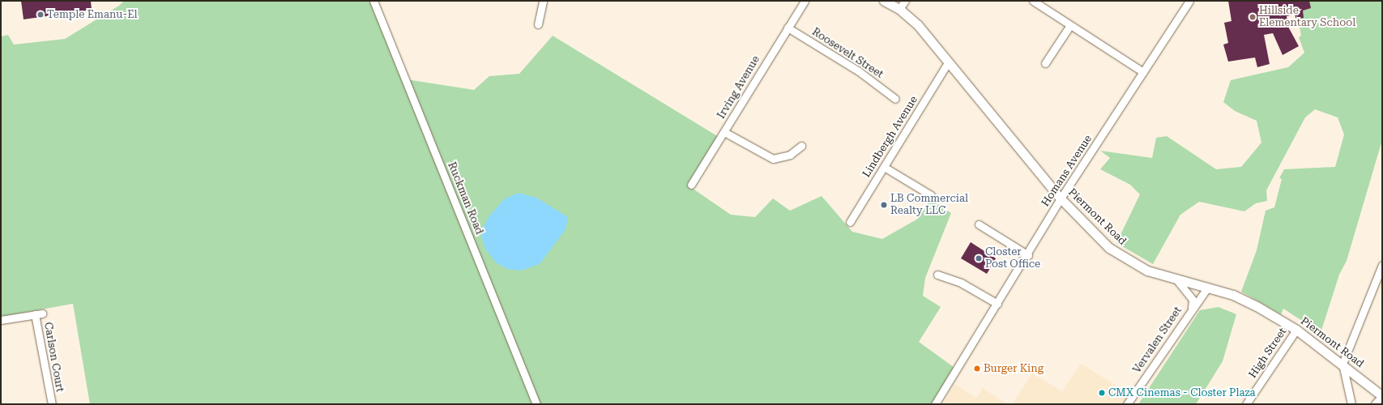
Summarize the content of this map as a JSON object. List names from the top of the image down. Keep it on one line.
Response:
{"streets":{"main road":["Piermont Road"],"street":["Roosevelt Street","Irving Avenue","Lindbergh Avenue","Homans Avenue","Ruckman Road","Vervalen Street","High Street","Carlson Court"]},"crossings":[["Roosevelt Street","Irving Avenue"],["Lindbergh Avenue","Piermont Road"],["Homans Avenue","Piermont Road"],["Piermont Road","Vervalen Street"],["Piermont Road","High Street"]],"places":["Temple Emanu-El","Hillside Elementary School","LB Commercial Realty LLC","Closter Post Office","Burger King","CMX Cinemas - Closter Plaza"]}
